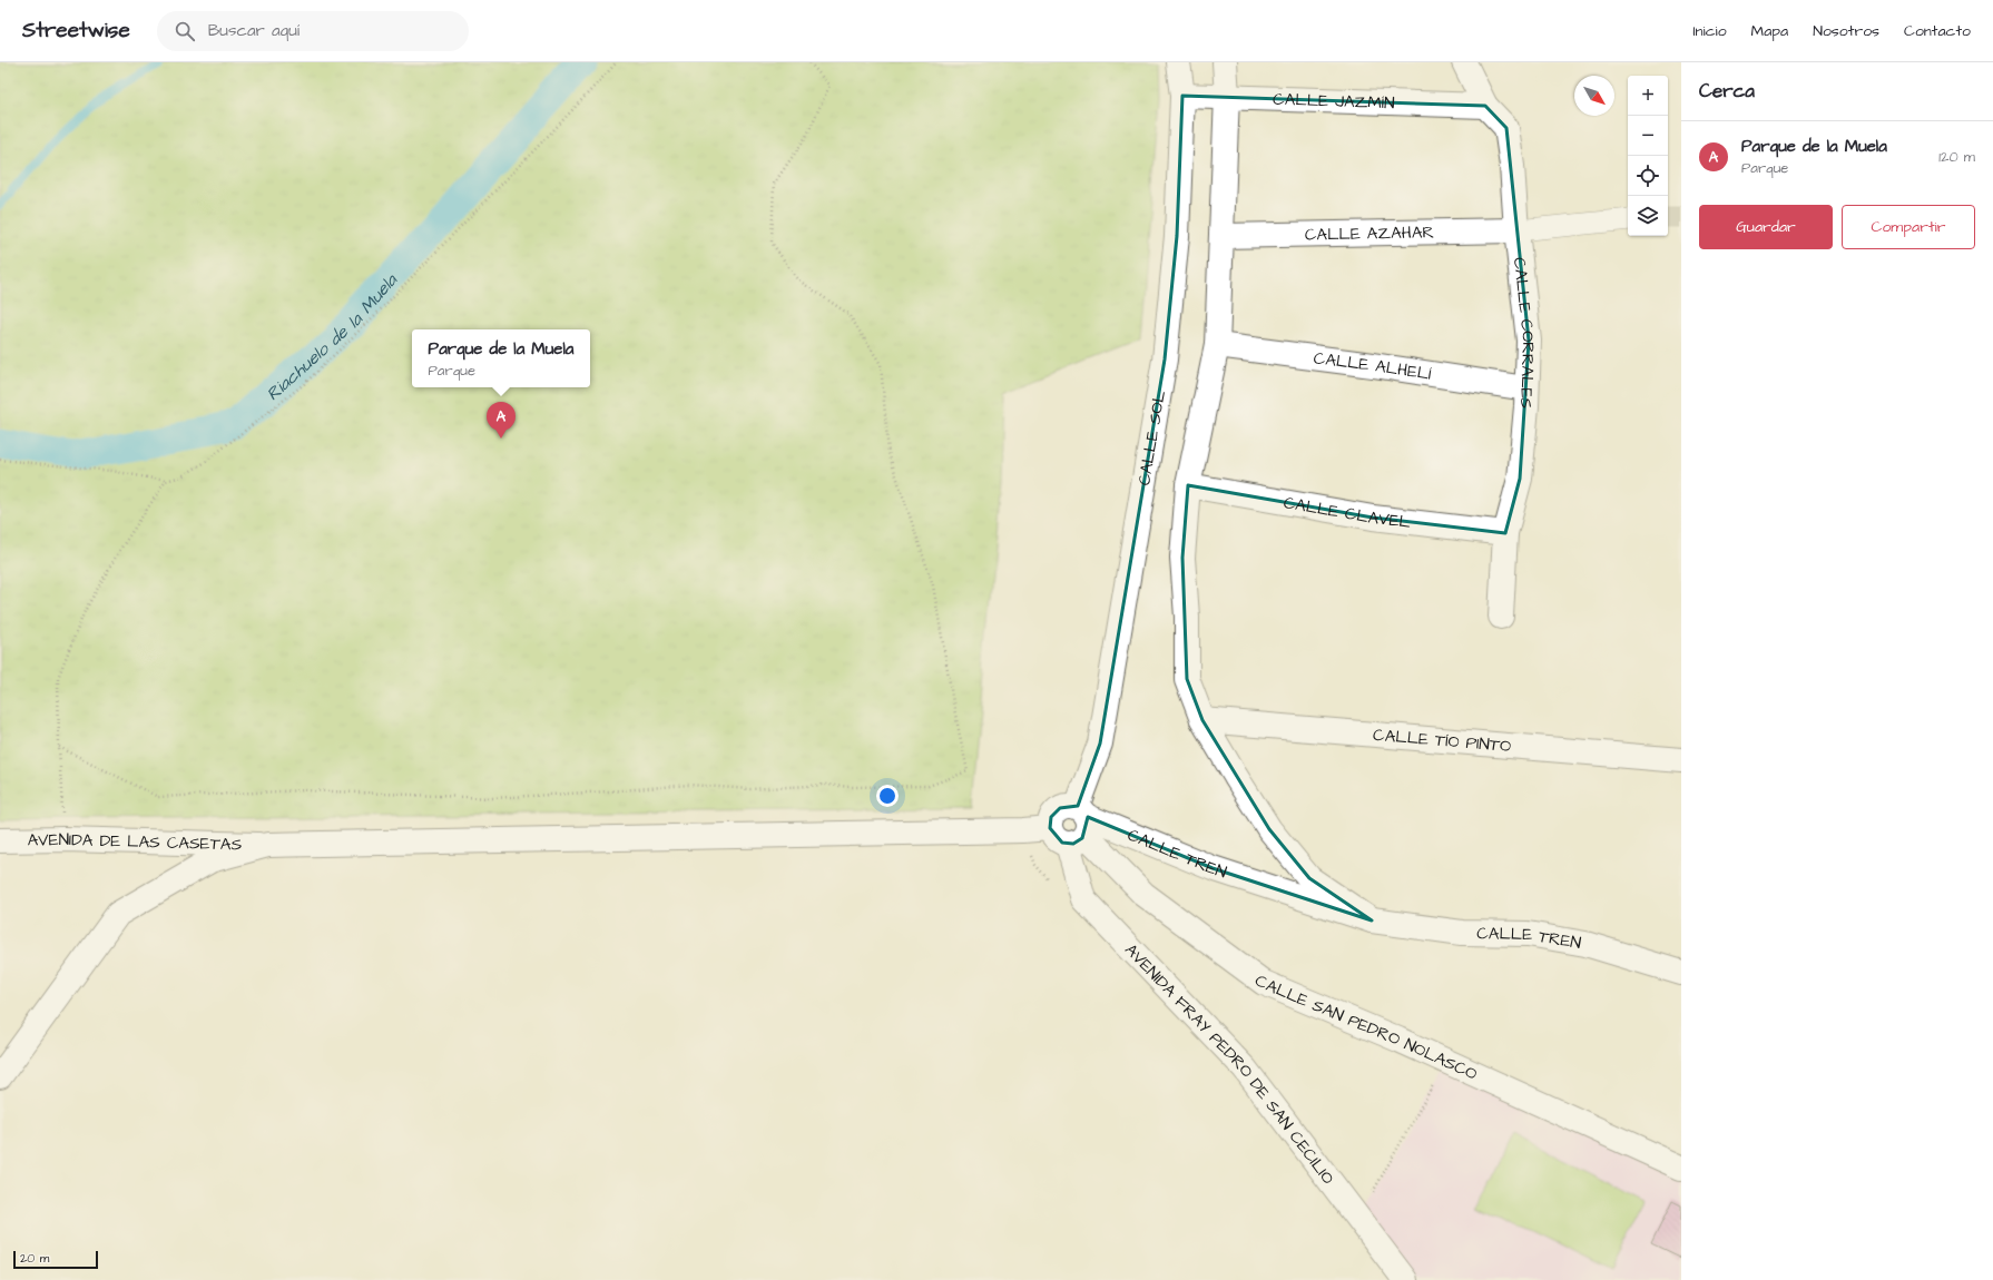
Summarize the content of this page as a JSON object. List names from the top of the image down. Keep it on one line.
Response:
{"streets":{"street":["CALLE JAZMÍN","CALLE AZAHAR","CALLE CORRALES","CALLE ALHELÍ","CALLE SOL","CALLE CLAVEL","CALLE TÍO PINTO","AVENIDA DE LAS CASETAS","CALLE TREN","CALLE SAN PEDRO NOLASCO","AVENIDA FRAY PEDRO DE SAN CECILIO"]},"crossings":[["CALLE JAZMÍN","CALLE CORRALES"],["CALLE JAZMÍN","CALLE SOL"],["CALLE AZAHAR","CALLE CORRALES"],["CALLE CORRALES","CALLE ALHELÍ"],["CALLE CORRALES","CALLE CLAVEL"],["CALLE SOL","CALLE TREN"],["CALLE SOL","CALLE SAN PEDRO NOLASCO"],["CALLE SOL","AVENIDA FRAY PEDRO DE SAN CECILIO"],["CALLE TÍO PINTO","CALLE TREN"],["CALLE TREN","CALLE SAN PEDRO NOLASCO"],["CALLE TREN","AVENIDA FRAY PEDRO DE SAN CECILIO"],["CALLE SAN PEDRO NOLASCO","AVENIDA FRAY PEDRO DE SAN CECILIO"]],"water":["Riachuelo de la Muela"],"scale_bar":"20 m","north":"bottom right","page":{"header":"Streetwise","search":"Buscar aquí","nav":["Inicio","Mapa","Nosotros","Contacto"],"heading":"Cerca","map_buttons":["+","−"],"list":[{"mark":"A","name":"Parque de la Muela","note":"Parque","value":"120 m"}],"buttons":["Guardar","Compartir"],"popup":["Parque de la Muela","Parque"],"pins":"A","scale":"20 m"}}
